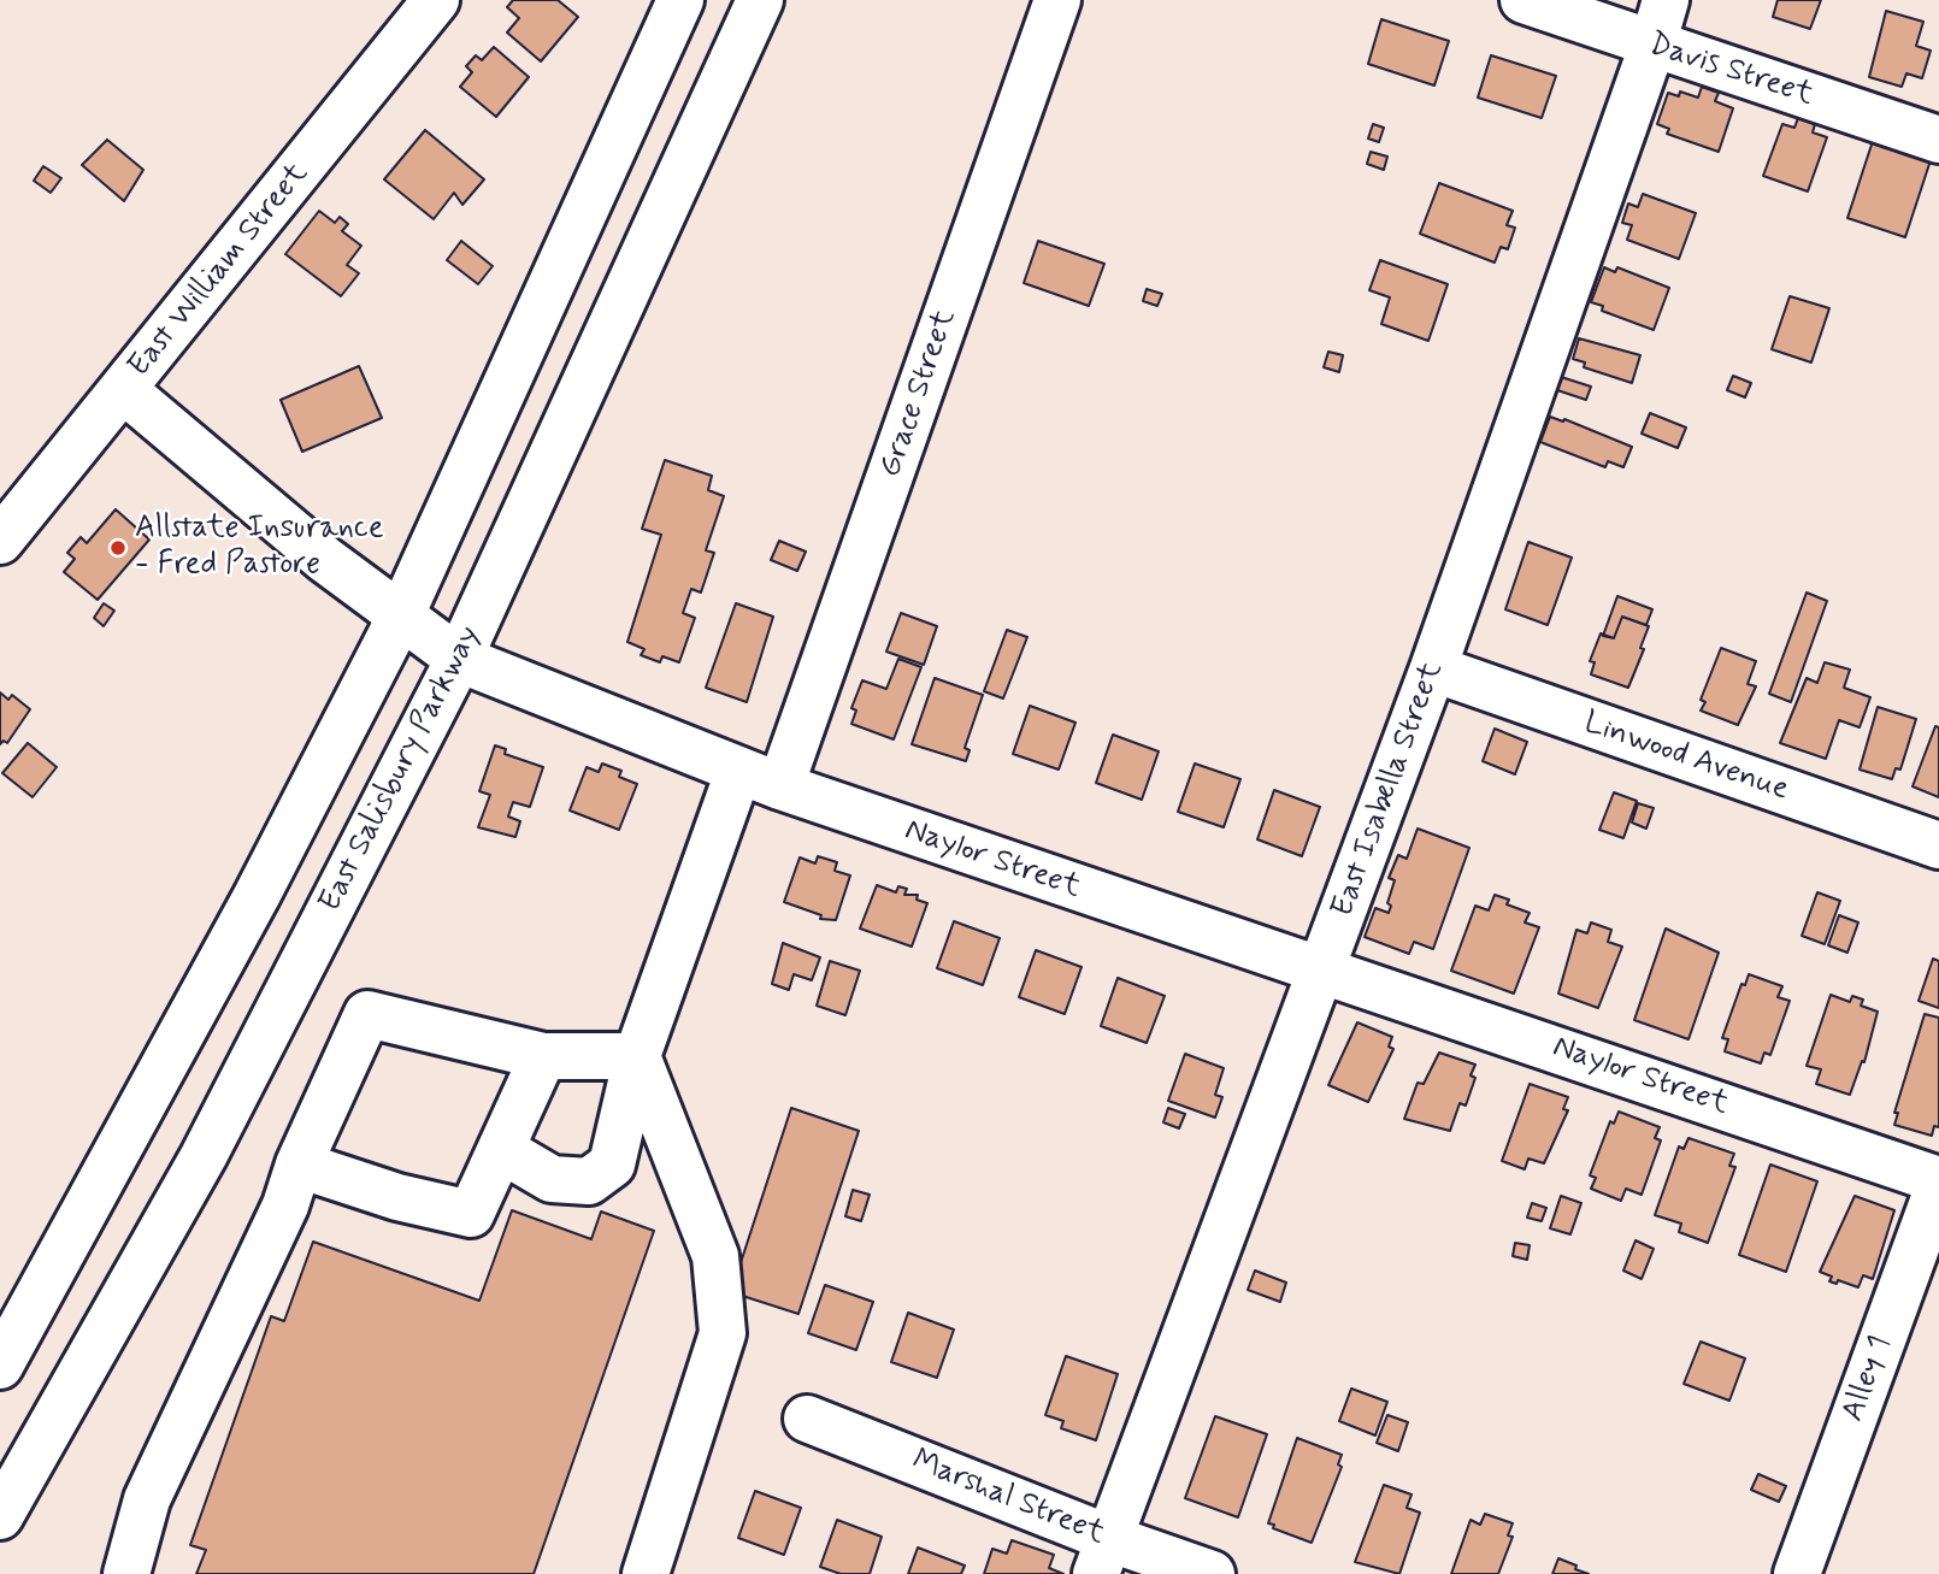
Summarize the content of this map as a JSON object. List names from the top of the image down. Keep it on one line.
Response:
{"streets":{"street":["Davis Street","East William Street","Grace Street","Linwood Avenue","East Salisbury Parkway","East Isabella Street","Naylor Street","Alley 1","Marshal Street"]},"crossings":[["Davis Street","East Isabella Street"],["East William Street","Naylor Street"],["Grace Street","Naylor Street"],["Linwood Avenue","East Isabella Street"],["East Salisbury Parkway","Naylor Street"],["East Isabella Street","Naylor Street"],["East Isabella Street","Marshal Street"],["Naylor Street","Alley 1"]],"places":["Allstate Insurance - Fred Pastore"]}
